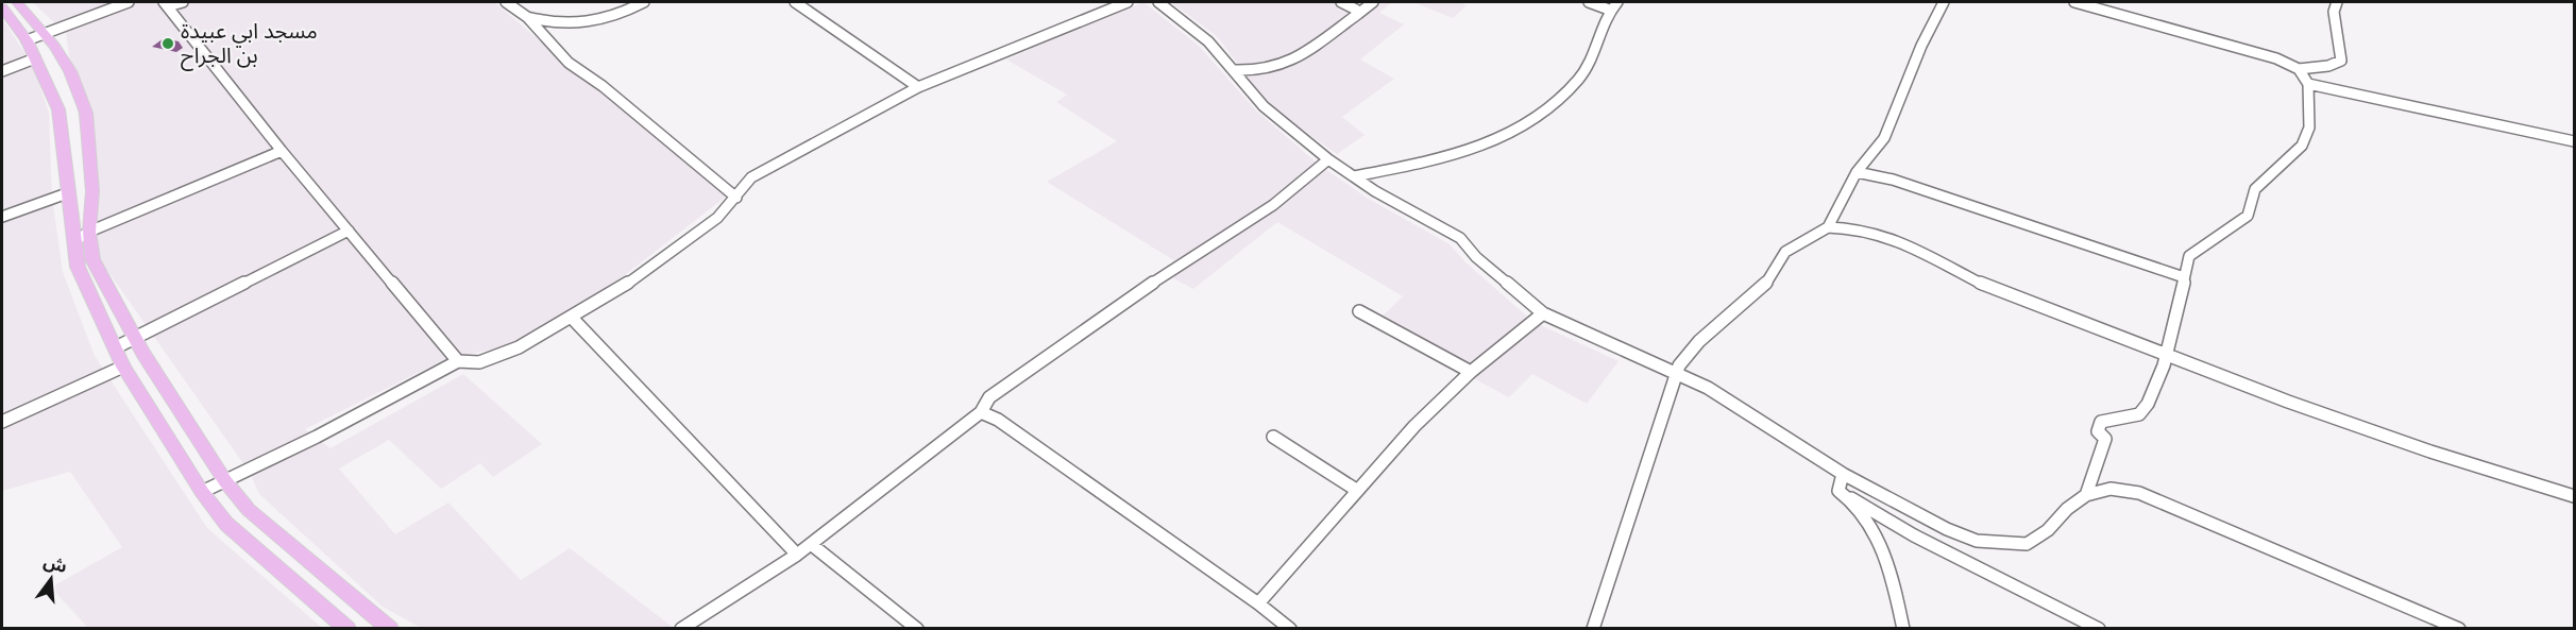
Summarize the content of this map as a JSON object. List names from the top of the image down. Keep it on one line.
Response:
{"places":["مسجد ابي عبيدة بن الجراح"],"north":"top"}
